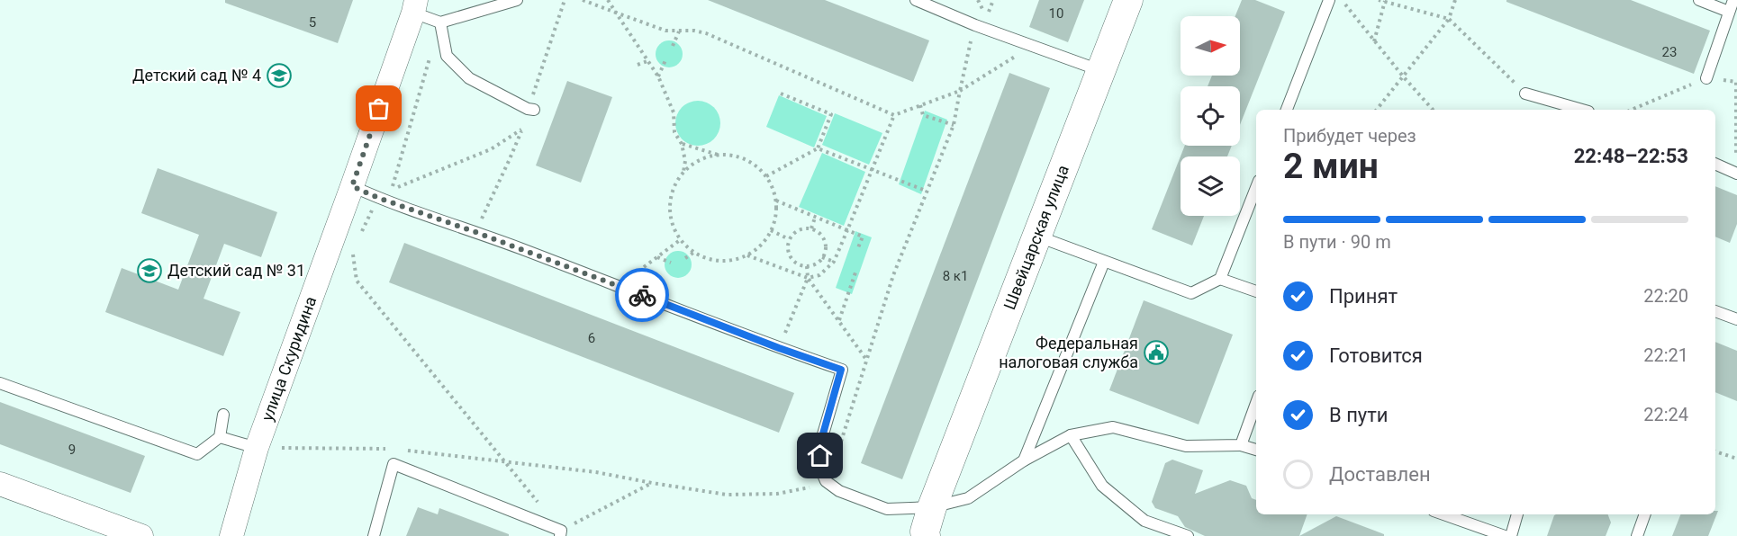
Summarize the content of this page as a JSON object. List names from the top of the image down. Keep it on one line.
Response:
{"streets":{"street":["Швейцарская улица","улица Скуридина"]},"places":{"school or university":["Детский сад № 4","Детский сад № 31"],"public building":["Федеральная налоговая служба"]},"house_numbers":["10","5","23","8 к1","6","9"],"north":"right","page":{"heading":["2 мин","Прибудет через","22:48–22:53"],"bar":"В пути · 90 m","list":[["Принят","22:20"],["Готовится","22:21"],["В пути","22:24"],"Доставлен"]}}
